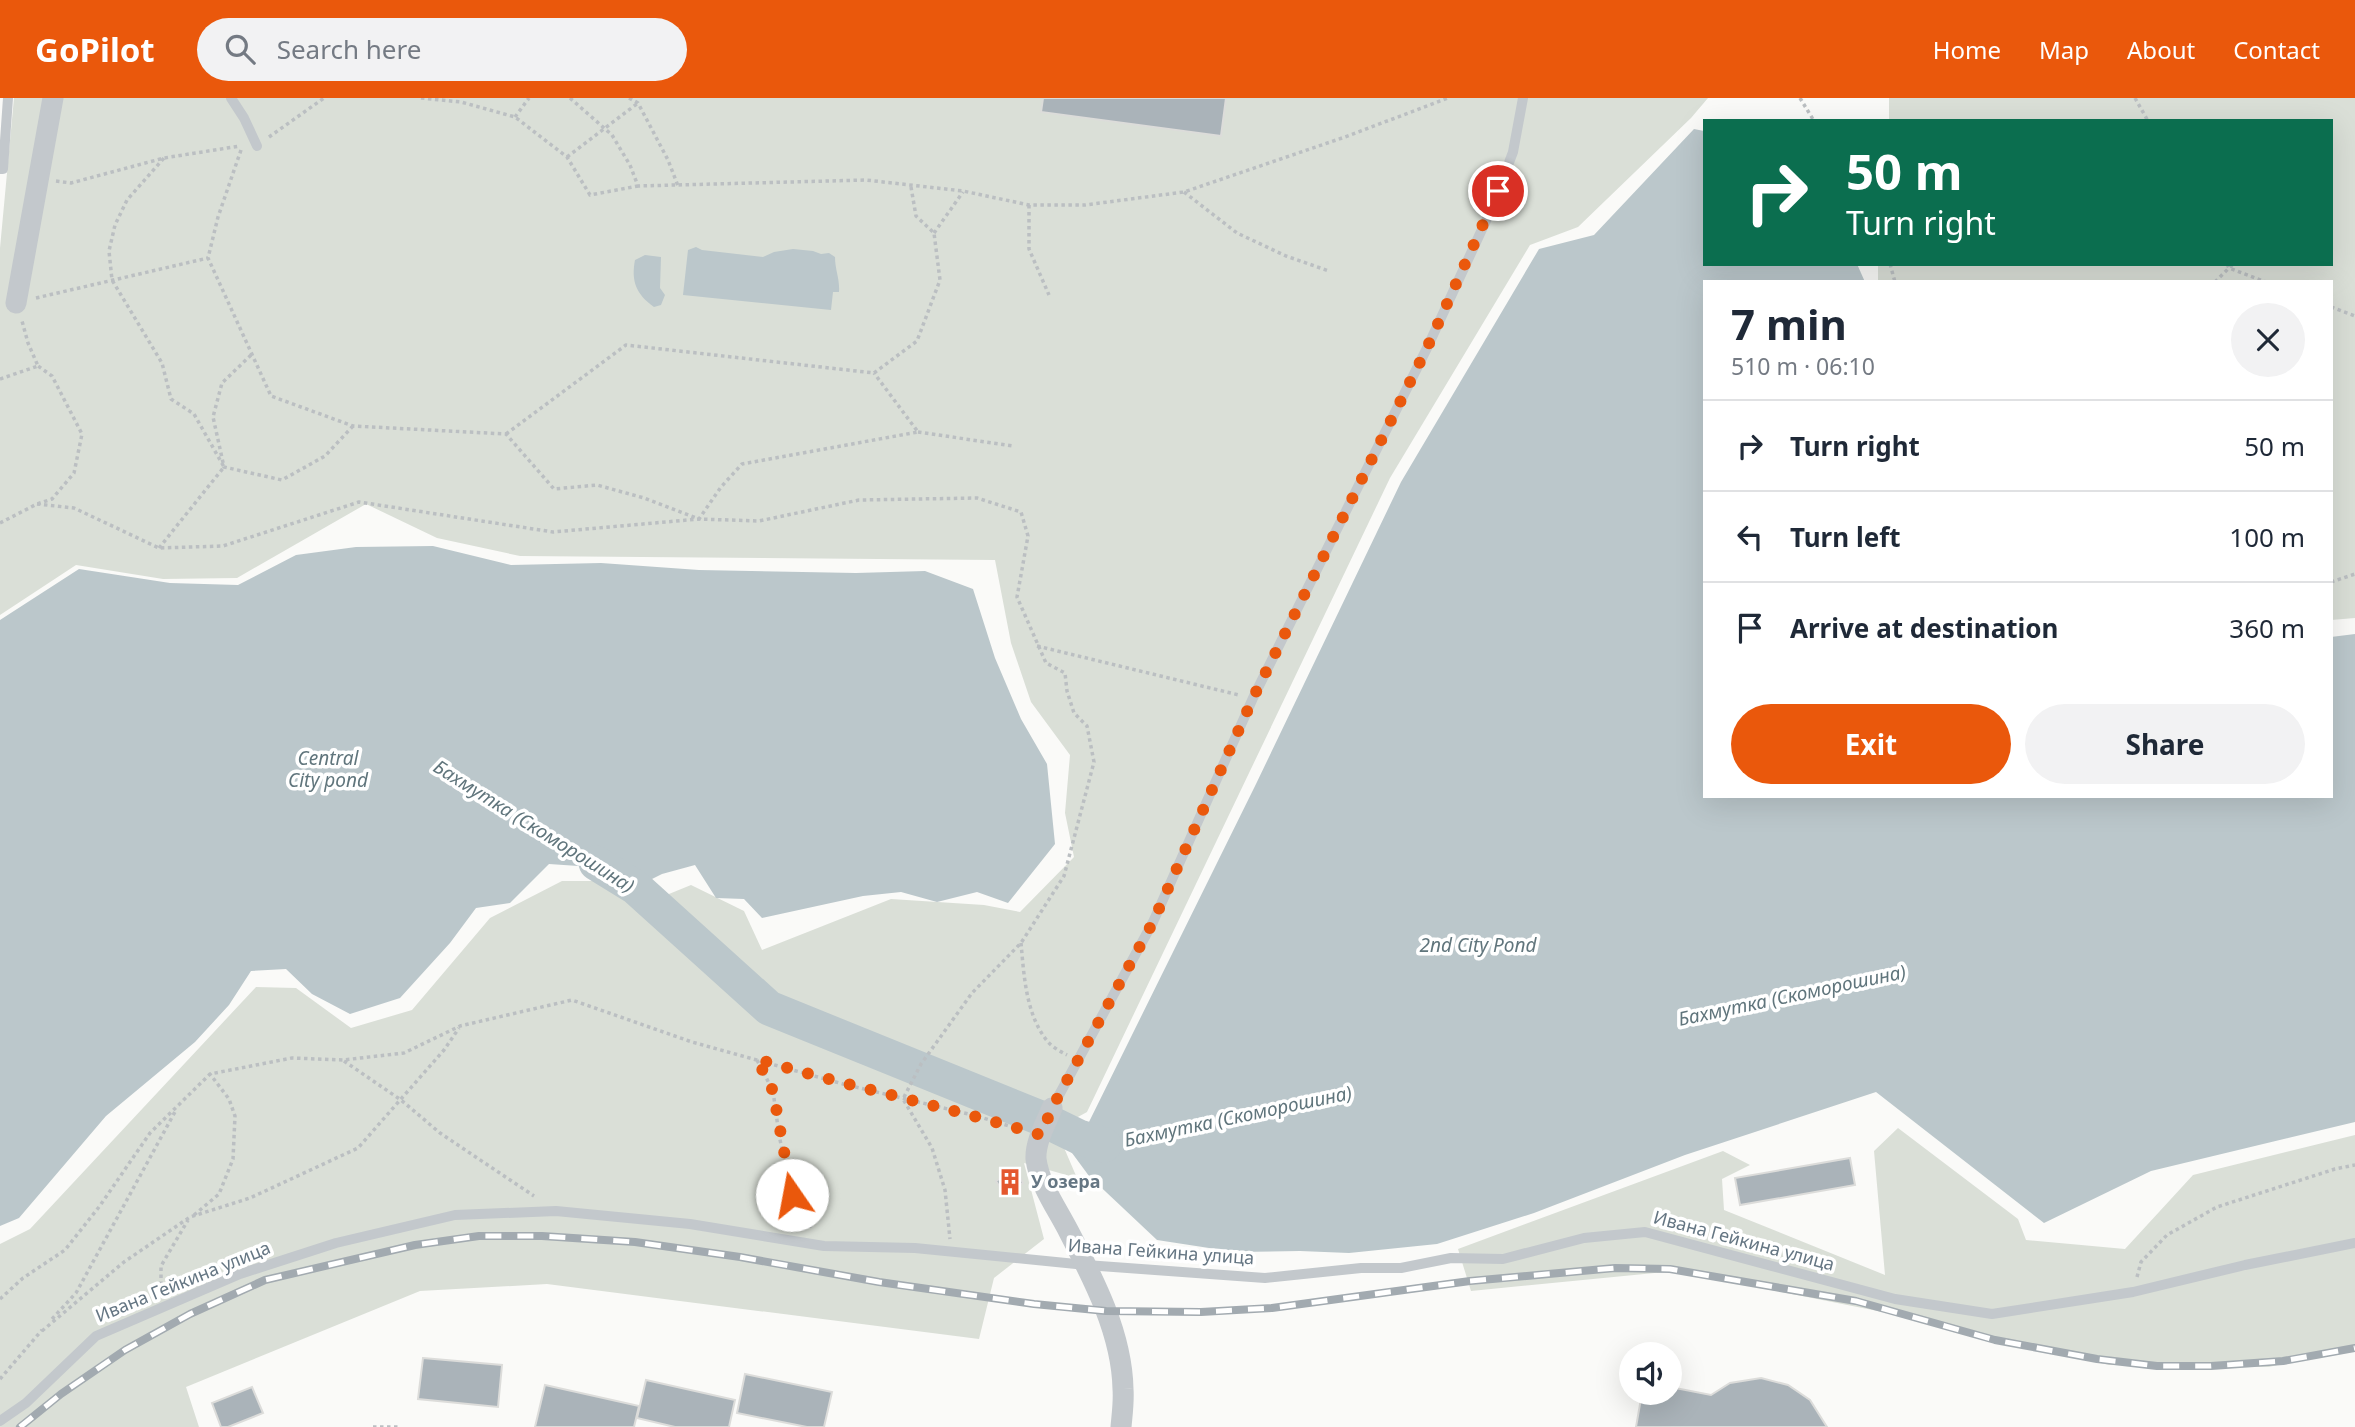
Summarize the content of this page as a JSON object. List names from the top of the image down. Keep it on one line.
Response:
{"streets":{"lane":["Ивана Гейкина улица"]},"water":["Central City pond","Бахмутка (Скоморошина)","2nd City Pond"],"places":{"building":["У озера"]},"page":{"header":"GoPilot","search":"Search here","nav":["Home","Map","About","Contact"],"turn":["50 m","Turn right"],"heading":["7 min","510 m · 06:10"],"list":[{"name":"Turn right","value":"50 m"},{"name":"Turn left","value":"100 m"},{"name":"Arrive at destination","value":"360 m"}],"buttons":["Exit","Share"]}}
